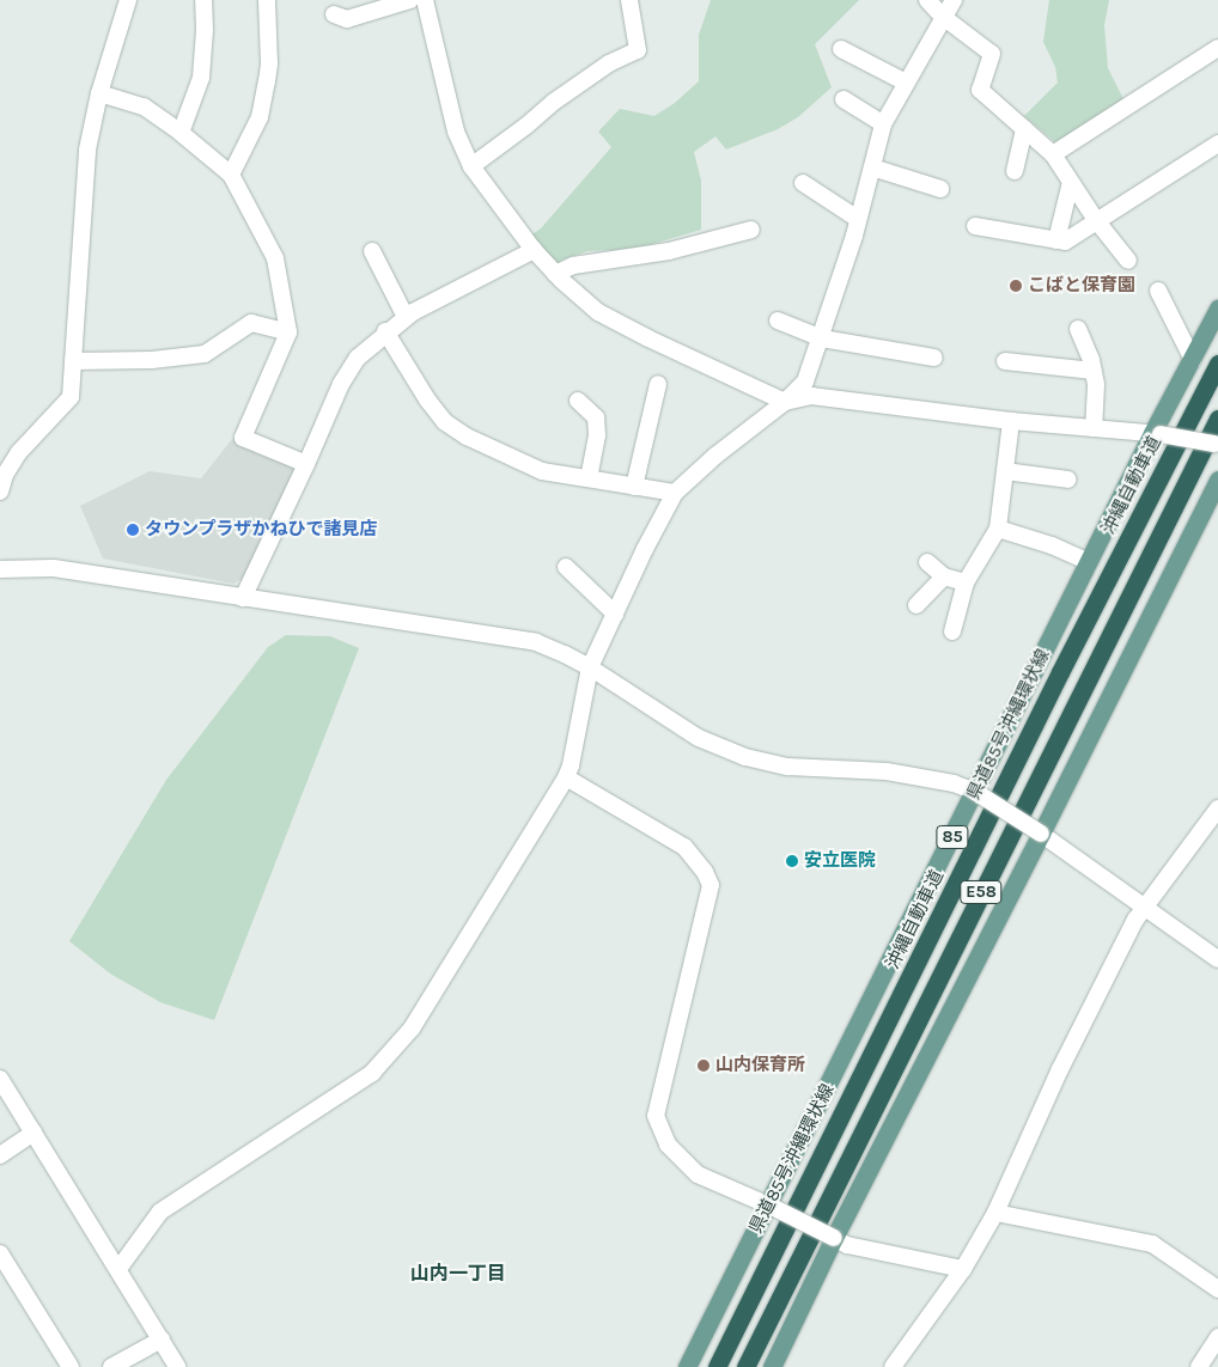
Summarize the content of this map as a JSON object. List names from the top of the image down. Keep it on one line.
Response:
{"streets":{"highway":["沖縄自動車道","E58"],"main road":["県道85号沖縄環状線","85"]},"districts":["山内一丁目"],"places":["こばと保育園","タウンプラザかねひで諸見店","安立医院","山内保育所"]}
